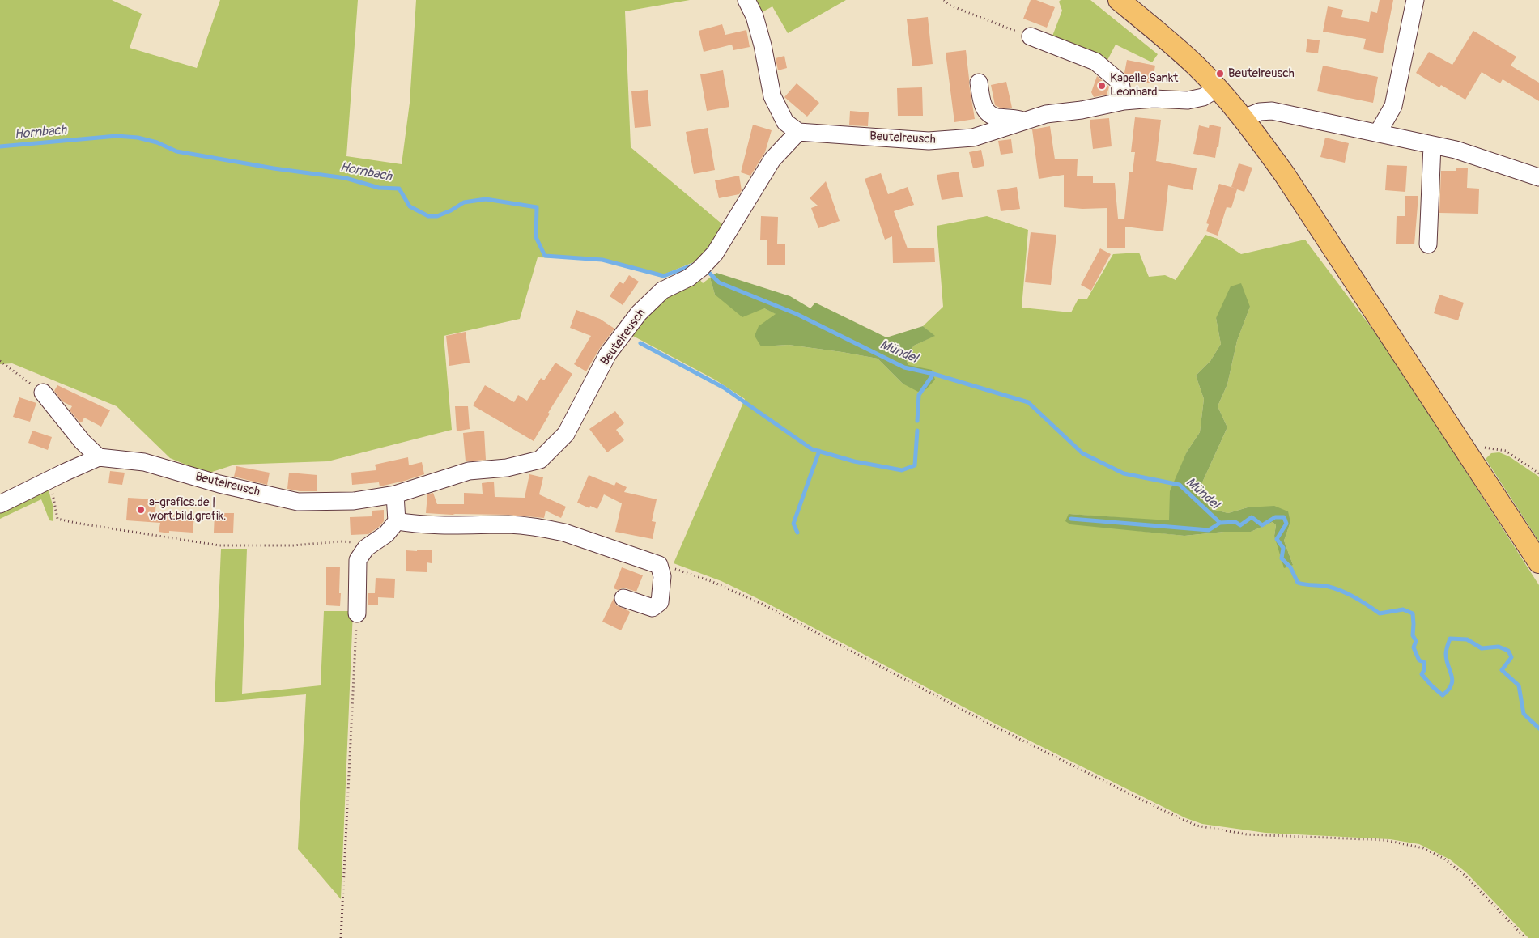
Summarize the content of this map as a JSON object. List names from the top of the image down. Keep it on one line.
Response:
{"streets":{"street":["Beutelreusch"]},"water":["Hornbach","Mündel"],"places":["Beutelreusch","Kapelle Sankt Leonhard","a-grafics.de | wort.bild.grafik."]}
